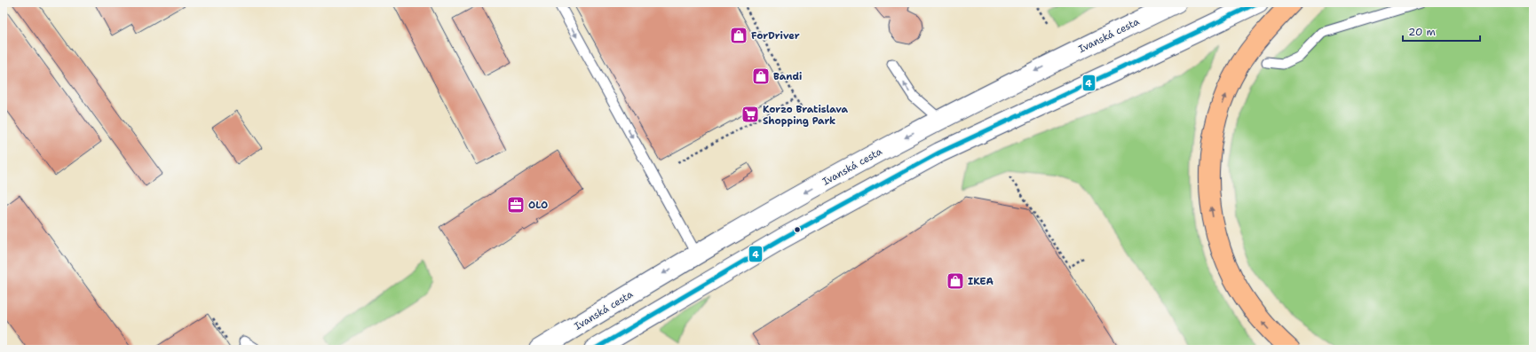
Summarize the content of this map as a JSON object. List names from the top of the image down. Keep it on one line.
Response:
{"streets":{"street":["Ivanská cesta"]},"places":{"shop":["ForDriver","Bandi","IKEA"],"supermarket":["Korzo Bratislava Shopping Park"],"office":["OLO"]},"lines":["transit line 4"],"scale_bar":"20 m"}
